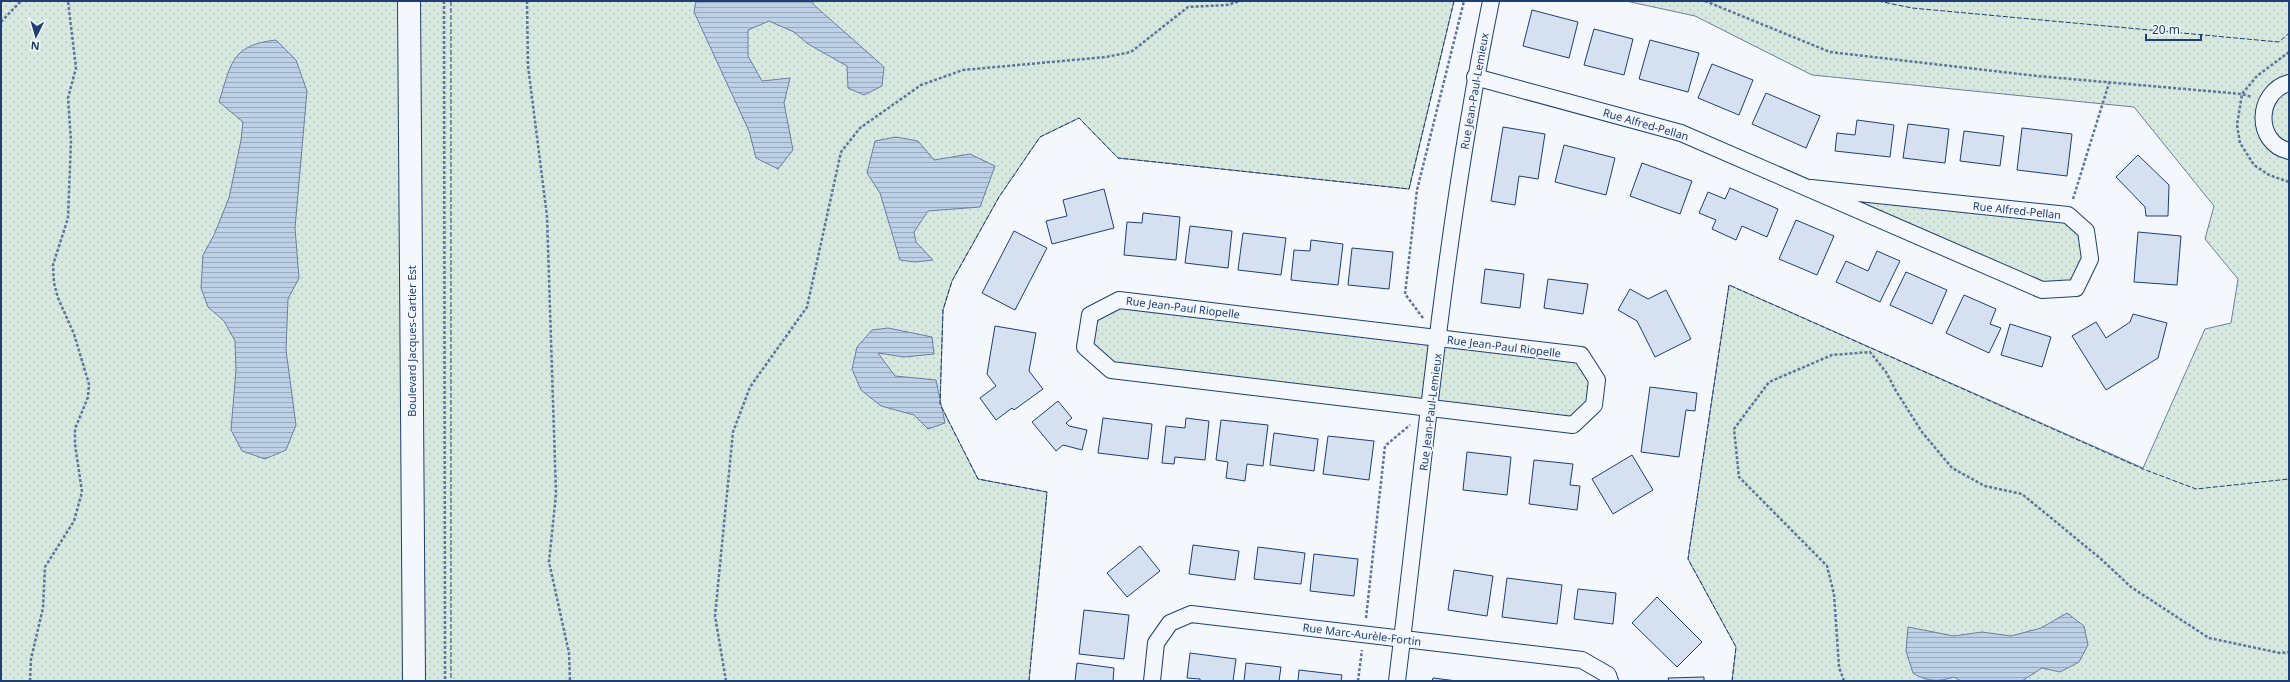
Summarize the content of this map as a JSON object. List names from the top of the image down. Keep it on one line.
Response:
{"streets":{"main road":["Boulevard Jacques-Cartier Est"],"street":["Rue Jean-Paul-Lemieux","Rue Alfred-Pellan","Rue Jean-Paul Riopelle","Rue Marc-Aurèle-Fortin"]},"crossings":[["Rue Jean-Paul-Lemieux","Rue Alfred-Pellan"],["Rue Jean-Paul-Lemieux","Rue Jean-Paul Riopelle"],["Rue Jean-Paul-Lemieux","Rue Marc-Aurèle-Fortin"]],"scale_bar":"20 m","north":"bottom"}
